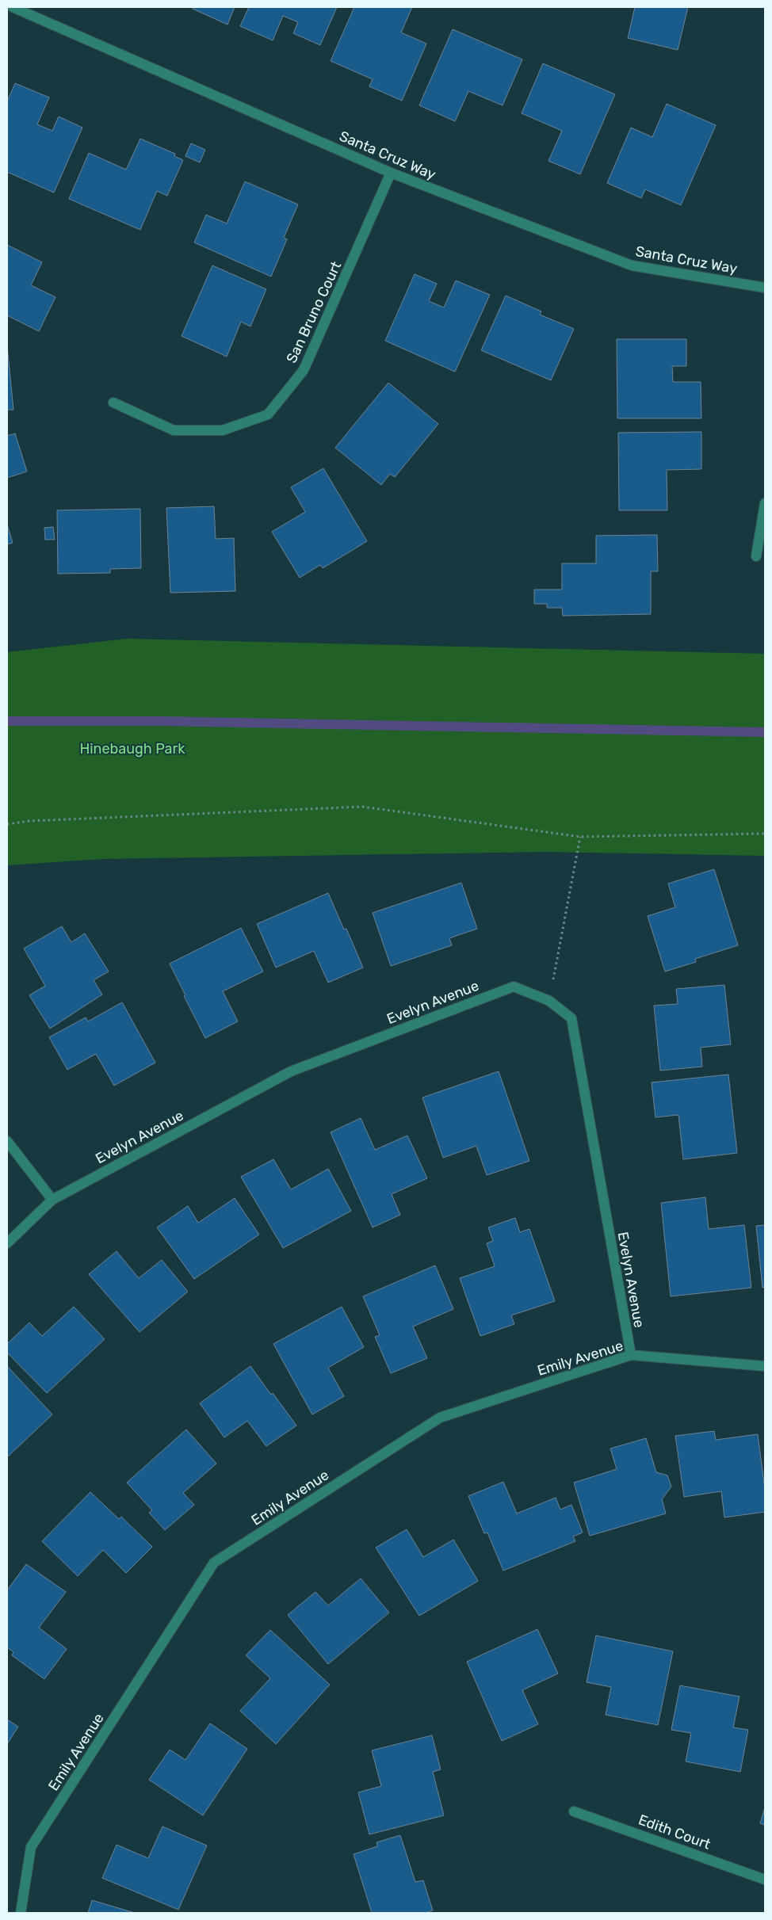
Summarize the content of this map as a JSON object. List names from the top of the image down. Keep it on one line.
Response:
{"streets":{"street":["Santa Cruz Way","San Bruno Court","Evelyn Avenue","Emily Avenue","Edith Court"]},"crossings":[["Santa Cruz Way","San Bruno Court"],["Evelyn Avenue","Emily Avenue"]],"parks":["Hinebaugh Park"]}
